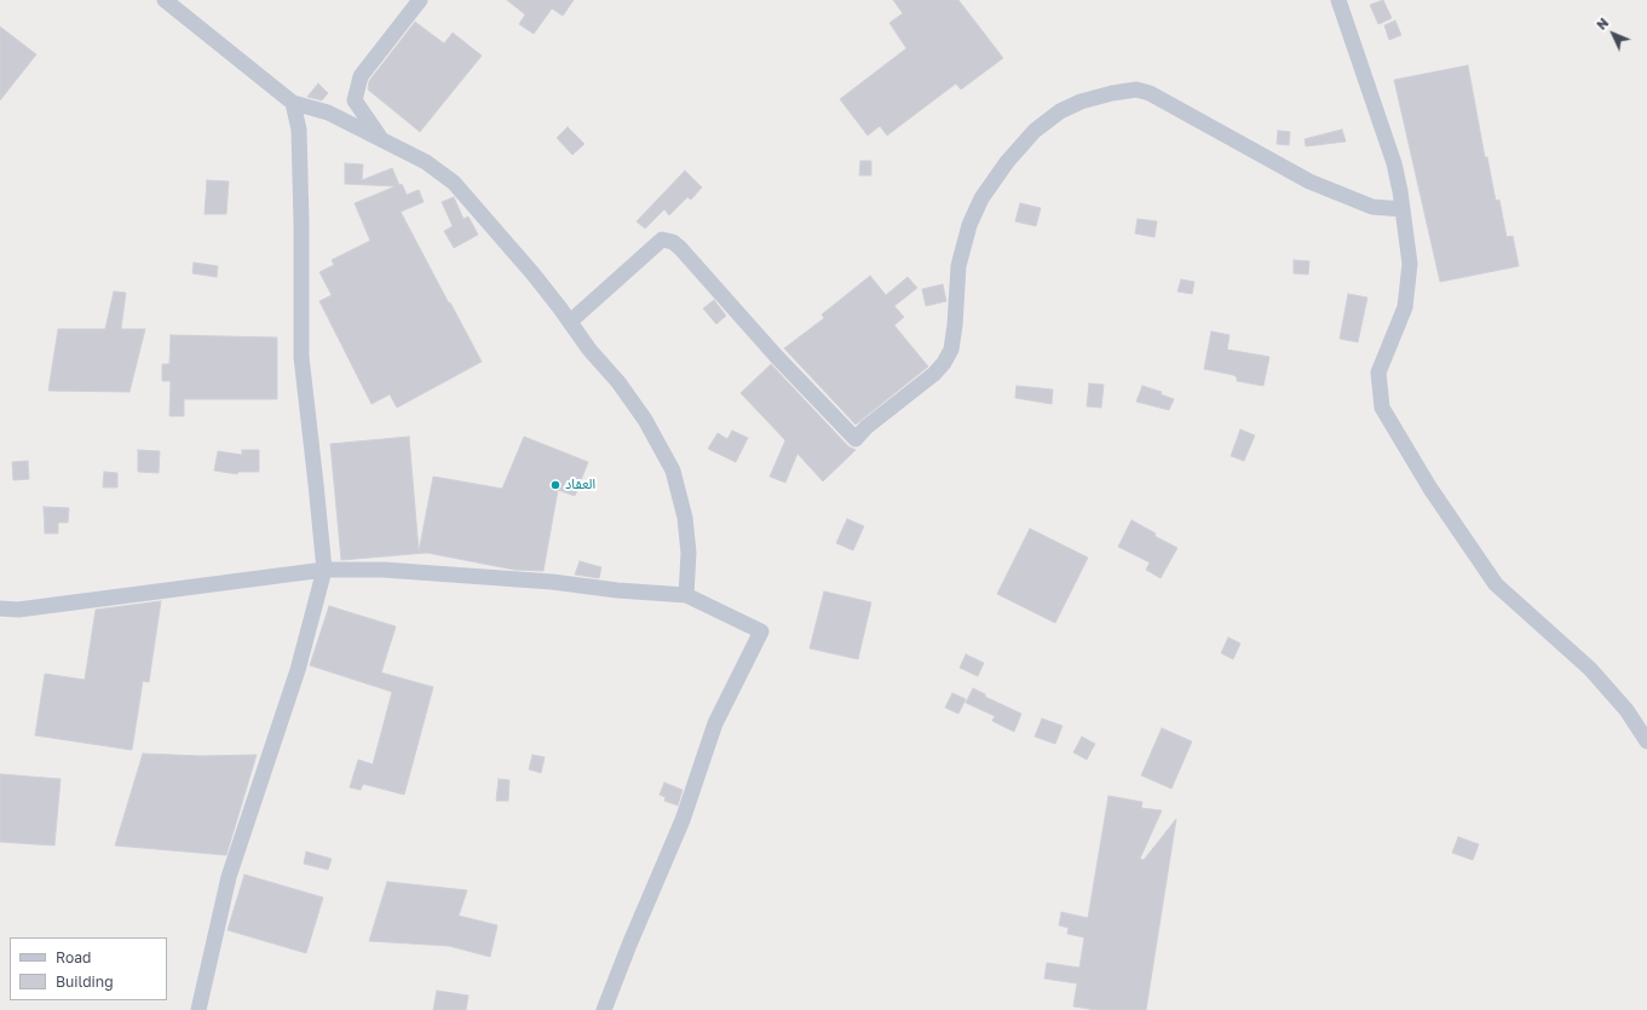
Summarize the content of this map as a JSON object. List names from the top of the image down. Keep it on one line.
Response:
{"places":["العقاد"],"legend":["Road","Building"],"north":"top left"}
